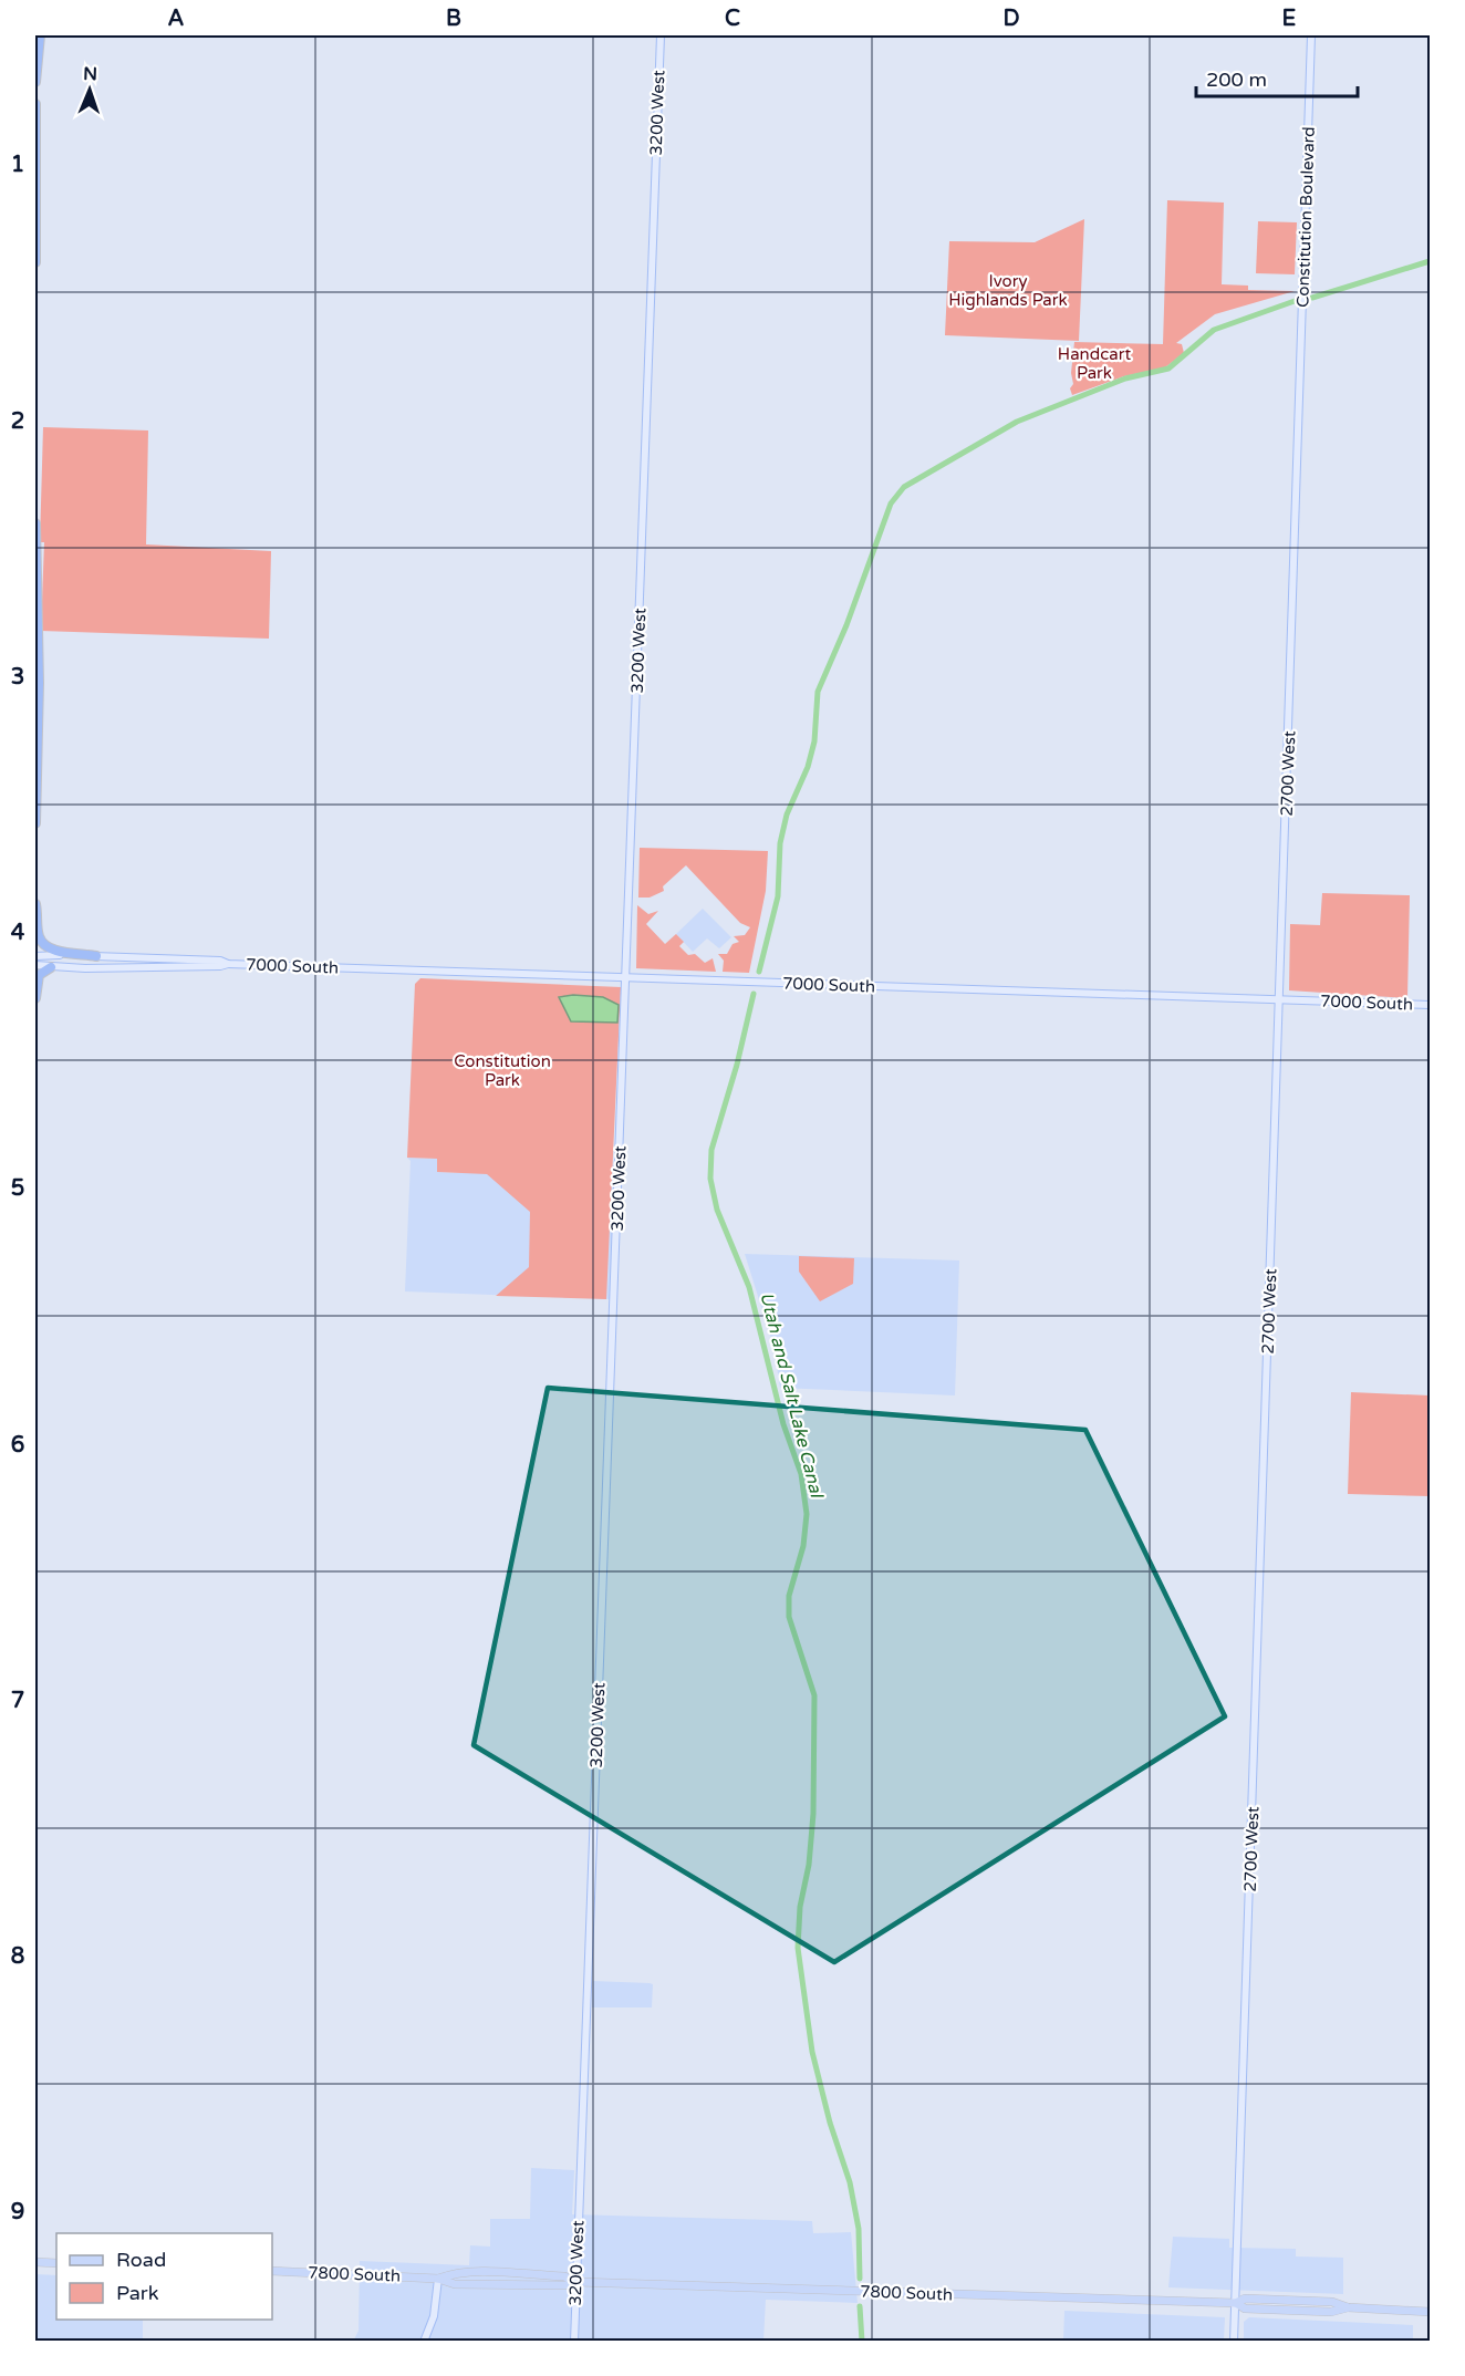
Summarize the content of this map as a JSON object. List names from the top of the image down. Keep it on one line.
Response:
{"streets":{"main road":["3200 West","Constitution Boulevard","2700 West","7000 South","7800 South"]},"crossings":[["3200 West","7000 South"],["3200 West","7800 South"],["Constitution Boulevard","2700 West"],["2700 West","7000 South"],["2700 West","7800 South"]],"water":["Utah and Salt Lake Canal"],"parks":["Ivory Highlands Park","Handcart Park","Constitution Park"],"legend":["Road","Park"],"scale_bar":"200 m","north":"top","grid":{"columns":["A","B","C","D","E"],"rows":["1","2","3","4","5","6","7","8","9"]}}
